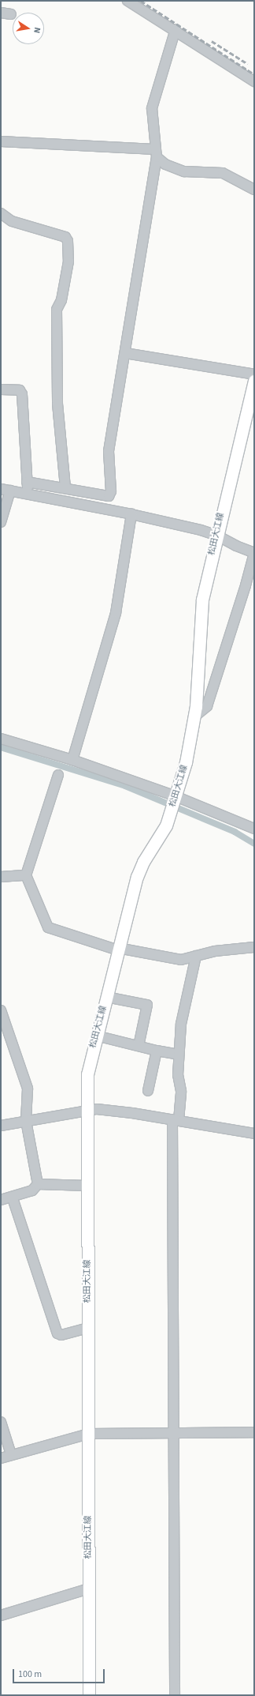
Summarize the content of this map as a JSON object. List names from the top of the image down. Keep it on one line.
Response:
{"streets":{"main road":["松田大江線"]},"scale_bar":"100 m","north":"right"}
